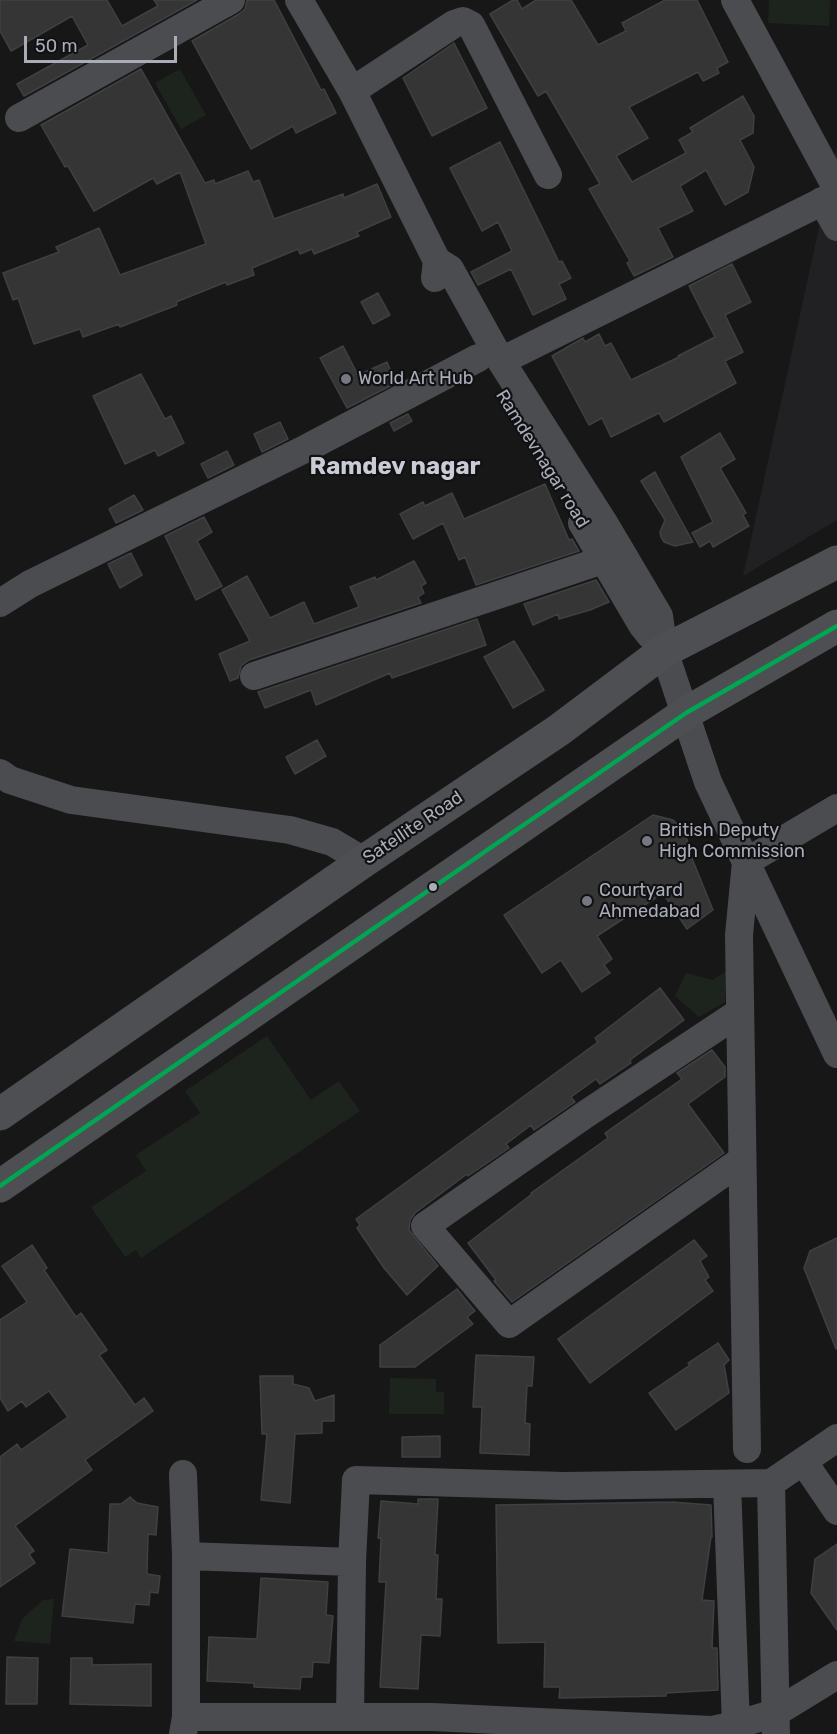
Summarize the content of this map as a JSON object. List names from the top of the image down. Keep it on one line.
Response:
{"streets":{"main road":["Satellite Road"],"street":["Ramdevnagar road"]},"crossings":[["Ramdevnagar road","Satellite Road"]],"districts":["Ramdev nagar"],"places":["World Art Hub","British Deputy High Commission","Courtyard Ahmedabad"],"scale_bar":"50 m"}
